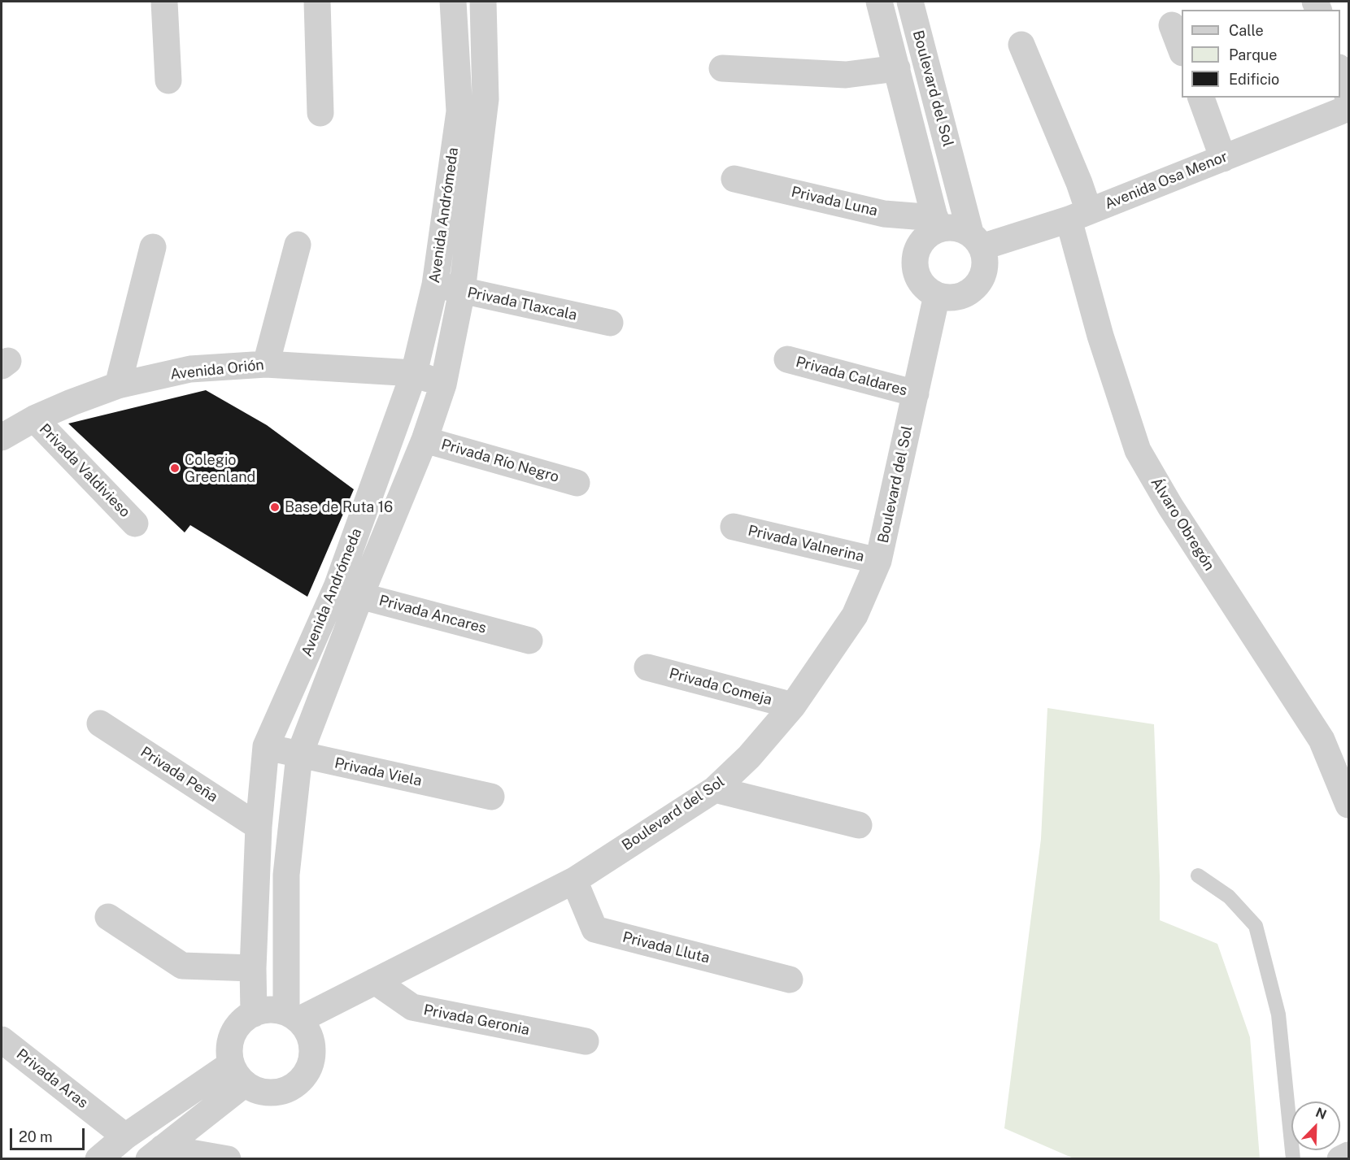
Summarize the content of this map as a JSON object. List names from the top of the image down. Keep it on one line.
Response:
{"streets":{"street":["Boulevard del Sol","Avenida Osa Menor","Privada Luna","Avenida Andrómeda","Privada Tlaxcala","Avenida Orión","Privada Caldares","Privada Río Negro","Privada Valdivieso","Álvaro Obregón","Privada Valnerina","Privada Ancares","Privada Comeja","Privada Viela","Privada Peña","Privada Lluta","Privada Geronia","Privada Aras"]},"crossings":[["Boulevard del Sol","Avenida Osa Menor"],["Boulevard del Sol","Privada Luna"],["Boulevard del Sol","Avenida Andrómeda"],["Boulevard del Sol","Privada Caldares"],["Boulevard del Sol","Privada Valnerina"],["Boulevard del Sol","Privada Comeja"],["Boulevard del Sol","Privada Lluta"],["Boulevard del Sol","Privada Geronia"],["Avenida Osa Menor","Privada Luna"],["Avenida Osa Menor","Álvaro Obregón"],["Avenida Andrómeda","Privada Tlaxcala"],["Avenida Andrómeda","Avenida Orión"],["Avenida Andrómeda","Privada Río Negro"],["Avenida Andrómeda","Privada Ancares"],["Avenida Andrómeda","Privada Viela"],["Avenida Andrómeda","Privada Peña"],["Avenida Orión","Privada Valdivieso"]],"places":["Colegio Greenland","Base de Ruta 16"],"legend":["Calle","Parque","Edificio"],"scale_bar":"20 m","north":"top right"}
